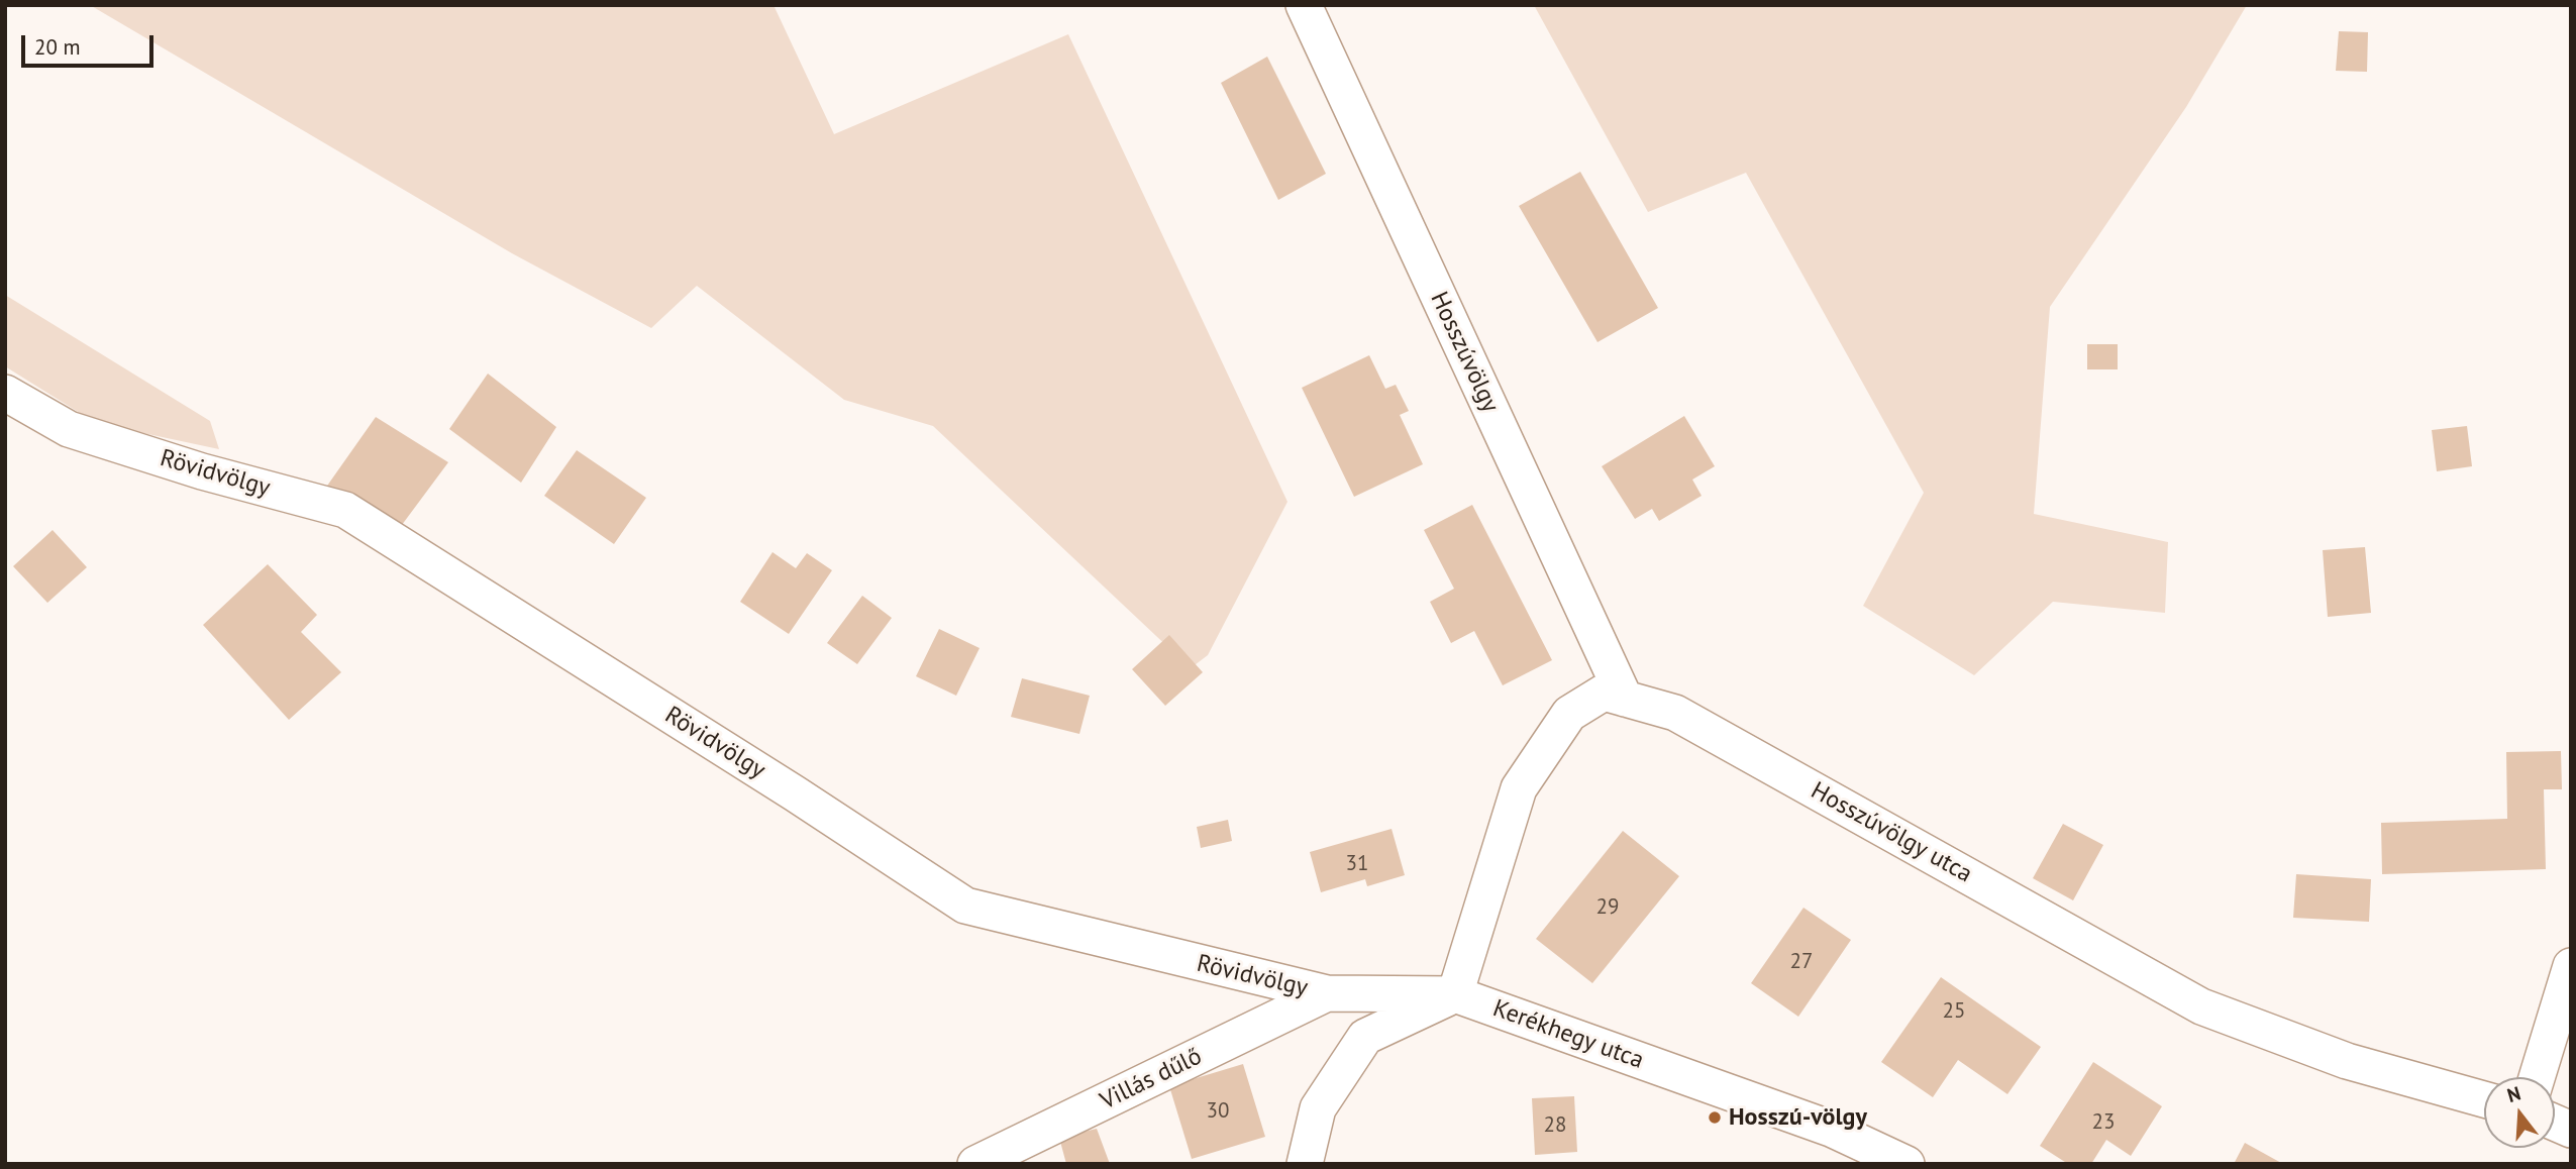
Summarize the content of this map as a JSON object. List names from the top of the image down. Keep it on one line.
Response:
{"streets":{"street":["Hosszúvölgy","Rövidvölgy","Hosszúvölgy utca","Kerékhegy utca","Villás dűlő"]},"crossings":[["Hosszúvölgy","Hosszúvölgy utca"],["Rövidvölgy","Hosszúvölgy utca"],["Rövidvölgy","Kerékhegy utca"],["Rövidvölgy","Villás dűlő"],["Hosszúvölgy utca","Kerékhegy utca"]],"places":["Hosszú-völgy"],"house_numbers":["31","29","27","25","30","23","28"],"scale_bar":"20 m","north":"top"}
